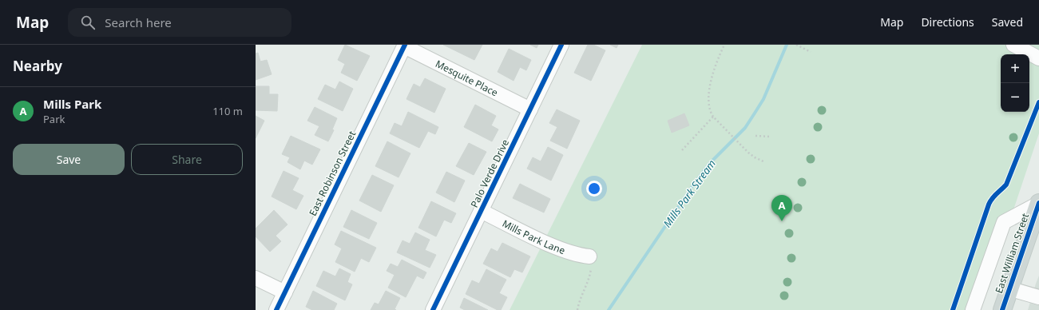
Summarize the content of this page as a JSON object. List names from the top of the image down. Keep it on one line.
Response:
{"streets":{"main road":["East William Street"],"street":["Mesquite Place","East Robinson Street","Palo Verde Drive","Mills Park Lane"]},"crossings":[["Mesquite Place","East Robinson Street"],["Mesquite Place","Palo Verde Drive"],["Palo Verde Drive","Mills Park Lane"]],"water":["Mills Park Stream"],"page":{"header":"Map","search":"Search here","nav":["Map","Directions","Saved"],"heading":"Nearby","map_buttons":["+","−"],"list":[{"mark":"A","name":"Mills Park","note":"Park","value":"110 m"}],"buttons":["Save","Share"],"pins":"A"}}
